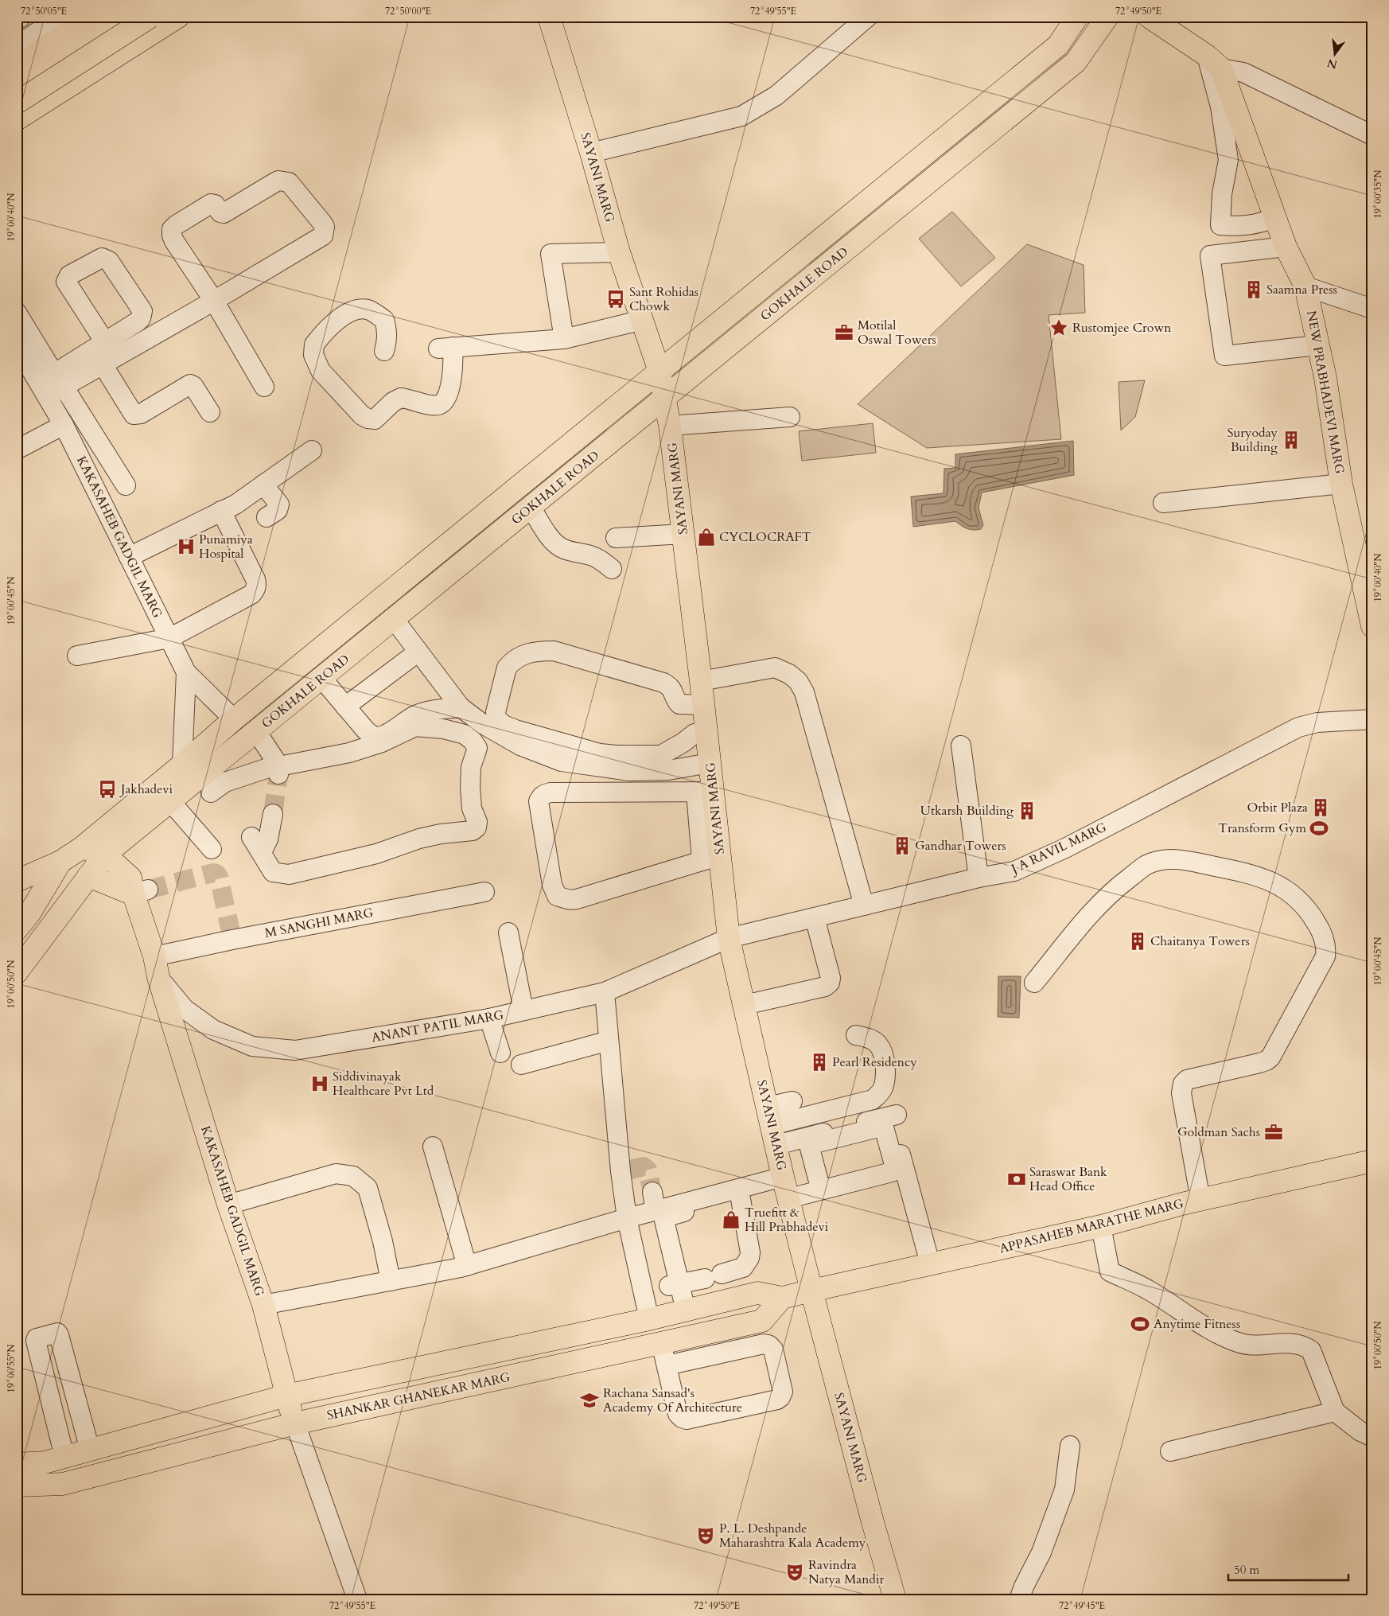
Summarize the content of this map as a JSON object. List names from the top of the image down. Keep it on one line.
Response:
{"streets":{"main road":["SAYANI MARG","GOKHALE ROAD","NEW PRABHADEVI MARG","KAKASAHEB GADGIL MARG","APPASAHEB MARATHE MARG","SHANKAR GHANEKAR MARG"],"street":["J A RAVIL MARG","M SANGHI MARG","ANANT PATIL MARG"]},"crossings":[["SAYANI MARG","GOKHALE ROAD"],["SAYANI MARG","J A RAVIL MARG"],["SAYANI MARG","ANANT PATIL MARG"],["SAYANI MARG","APPASAHEB MARATHE MARG"],["GOKHALE ROAD","KAKASAHEB GADGIL MARG"],["KAKASAHEB GADGIL MARG","M SANGHI MARG"],["KAKASAHEB GADGIL MARG","ANANT PATIL MARG"],["KAKASAHEB GADGIL MARG","SHANKAR GHANEKAR MARG"],["J A RAVIL MARG","ANANT PATIL MARG"]],"places":{"building":["Saamna Press","Suryoday Building","Orbit Plaza","Utkarsh Building","Gandhar Towers","Chaitanya Towers","Pearl Residency"],"bus stop":["Sant Rohidas Chowk","Jakhadevi"],"place":["Rustomjee Crown"],"office":["Motilal Oswal Towers","Goldman Sachs"],"shop":["CYCLOCRAFT","Truefitt & Hill Prabhadevi"],"hospital":["Punamiya Hospital","Siddivinayak Healthcare Pvt Ltd"],"sports":["Transform Gym","Anytime Fitness"],"bank":["Saraswat Bank Head Office"],"school or university":["Rachana Sansad's Academy Of Architecture"],"theatre":["P. L. Deshpande Maharashtra Kala Academy","Ravindra Natya Mandir"]},"scale_bar":"50 m","north":"bottom","coordinates":["72°50'05\"E","72°50'00\"E","72°49'55\"E","72°49'50\"E","19°00'35\"N","19°00'40\"N","19°00'45\"N","19°00'50\"N","19°00'55\"N","72°49'45\"E"]}
